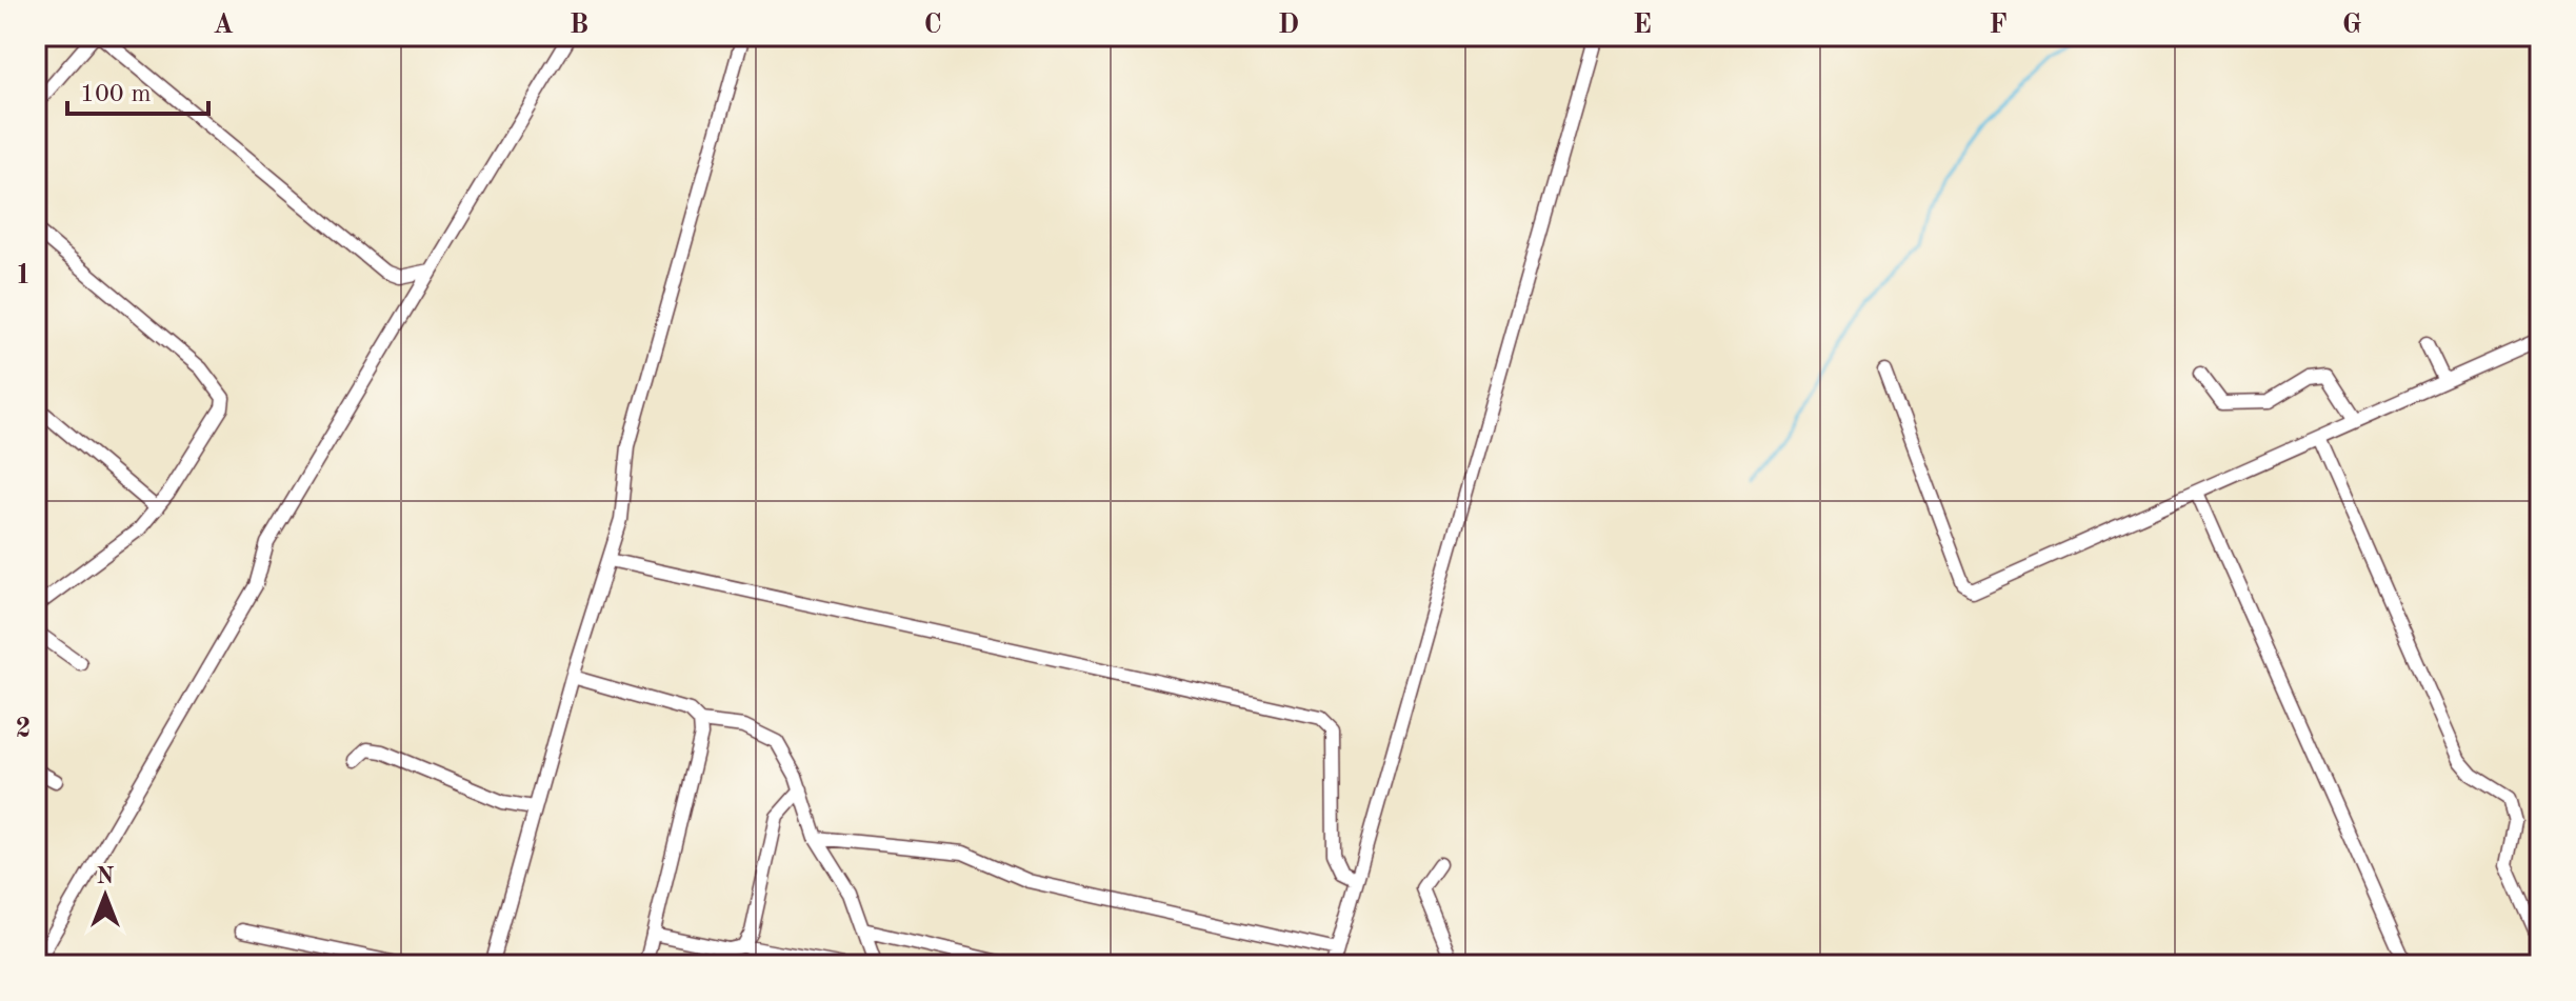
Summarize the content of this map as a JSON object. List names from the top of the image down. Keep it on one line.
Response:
{"scale_bar":"100 m","north":"top","grid":{"columns":["A","B","C","D","E","F","G"],"rows":["1","2"]}}
